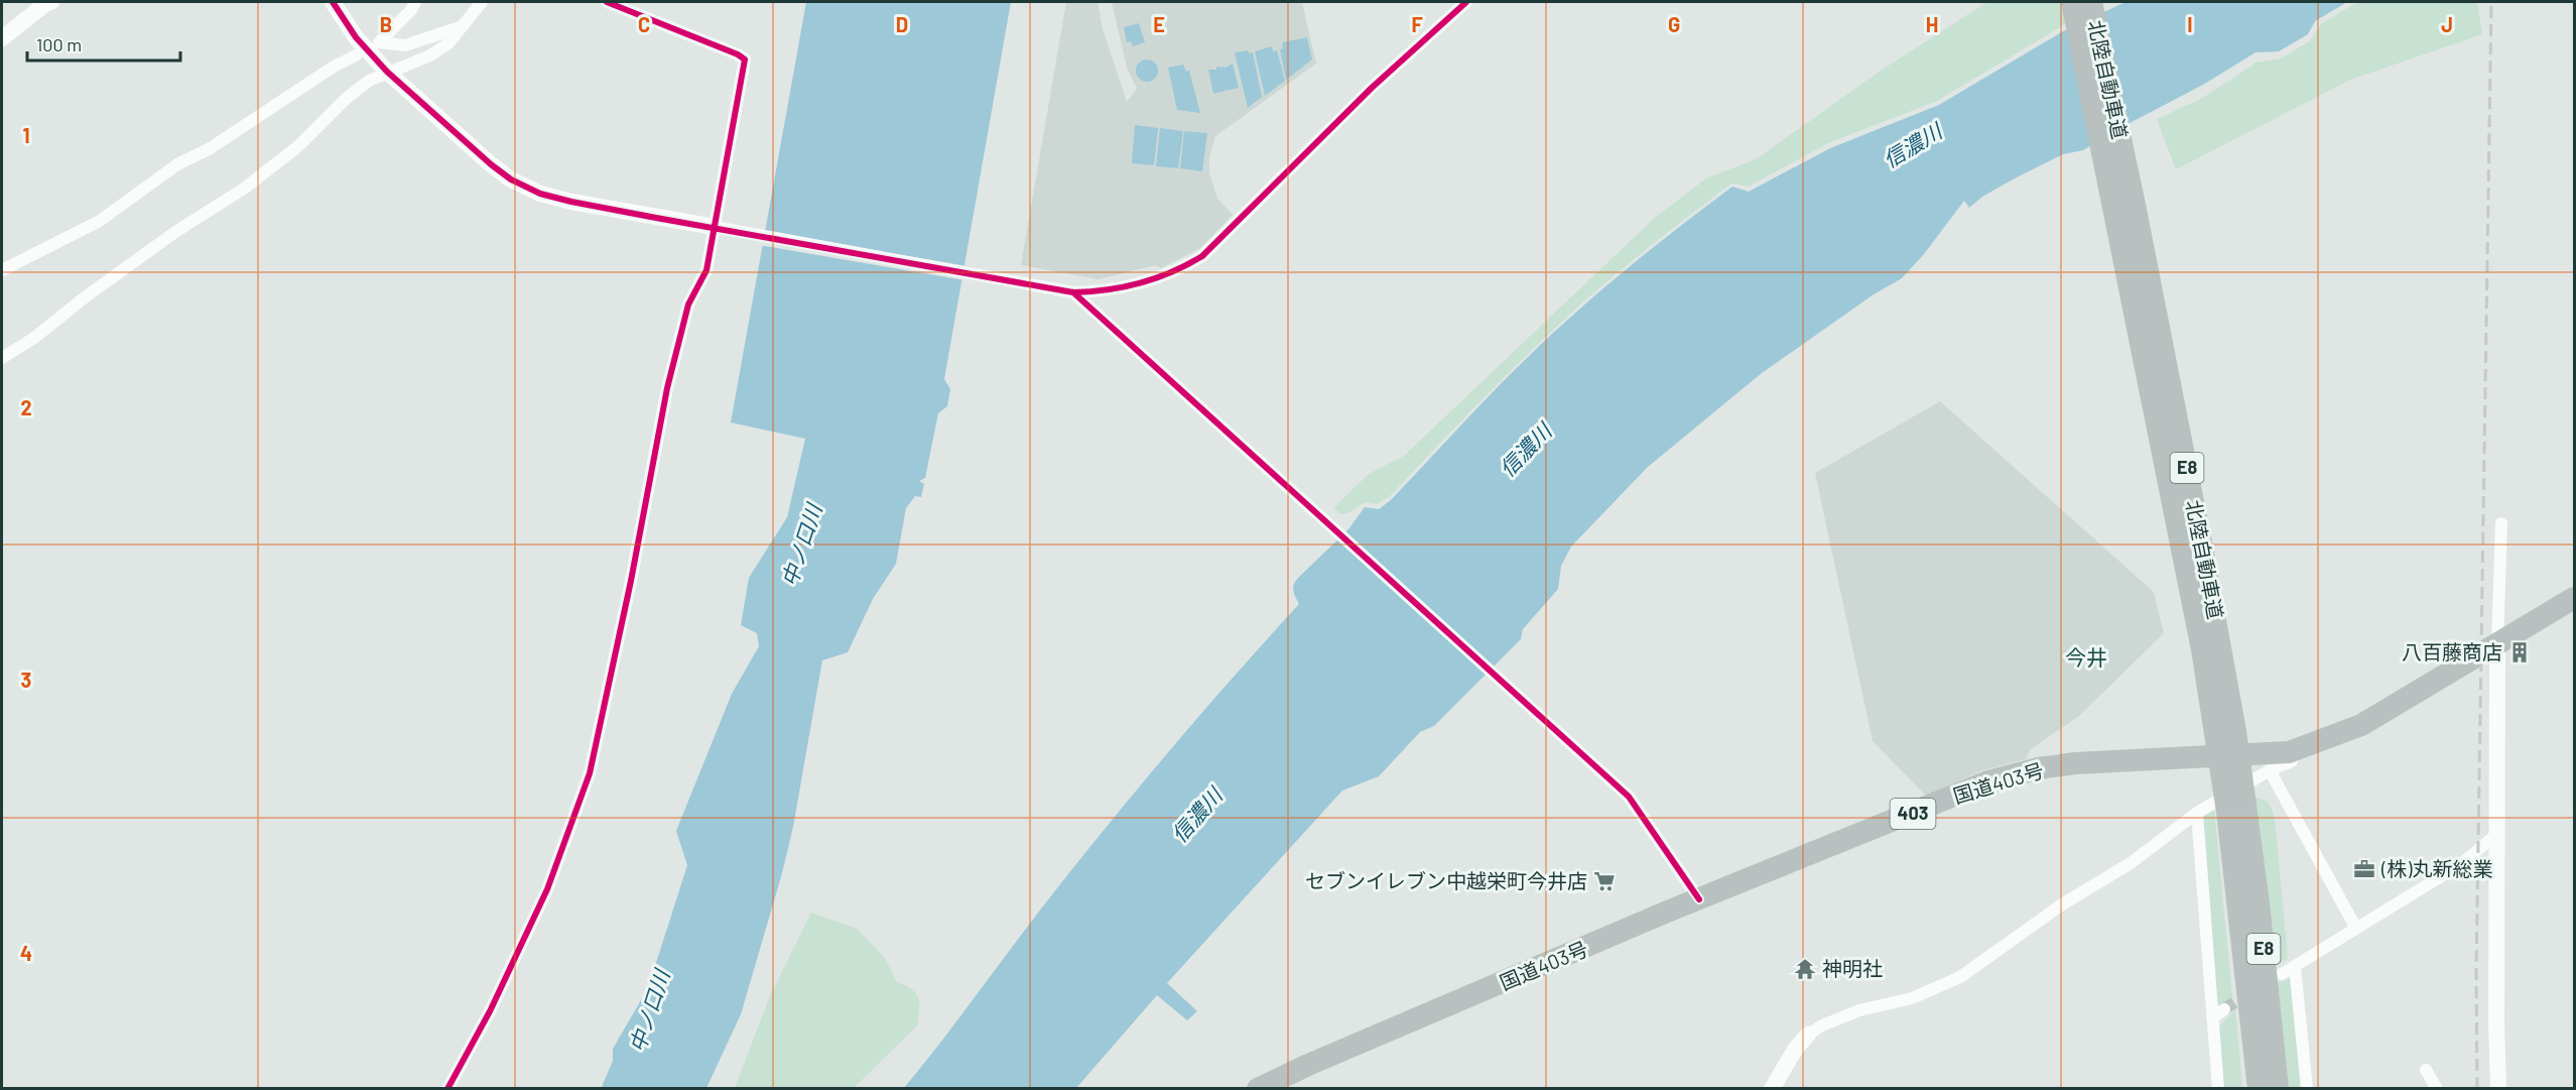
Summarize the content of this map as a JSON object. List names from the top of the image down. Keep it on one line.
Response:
{"streets":{"highway":["北陸自動車道","E8","国道403号","403"]},"districts":["今井"],"water":["信濃川","中ノ口川"],"places":{"building":["八百藤商店"],"office":["(株)丸新総業"],"supermarket":["セブンイレブン中越栄町今井店"],"temple":["神明社"]},"scale_bar":"100 m","grid":{"columns":["B","C","D","E","F","G","H","I","J"],"rows":["1","2","3","4"]}}
